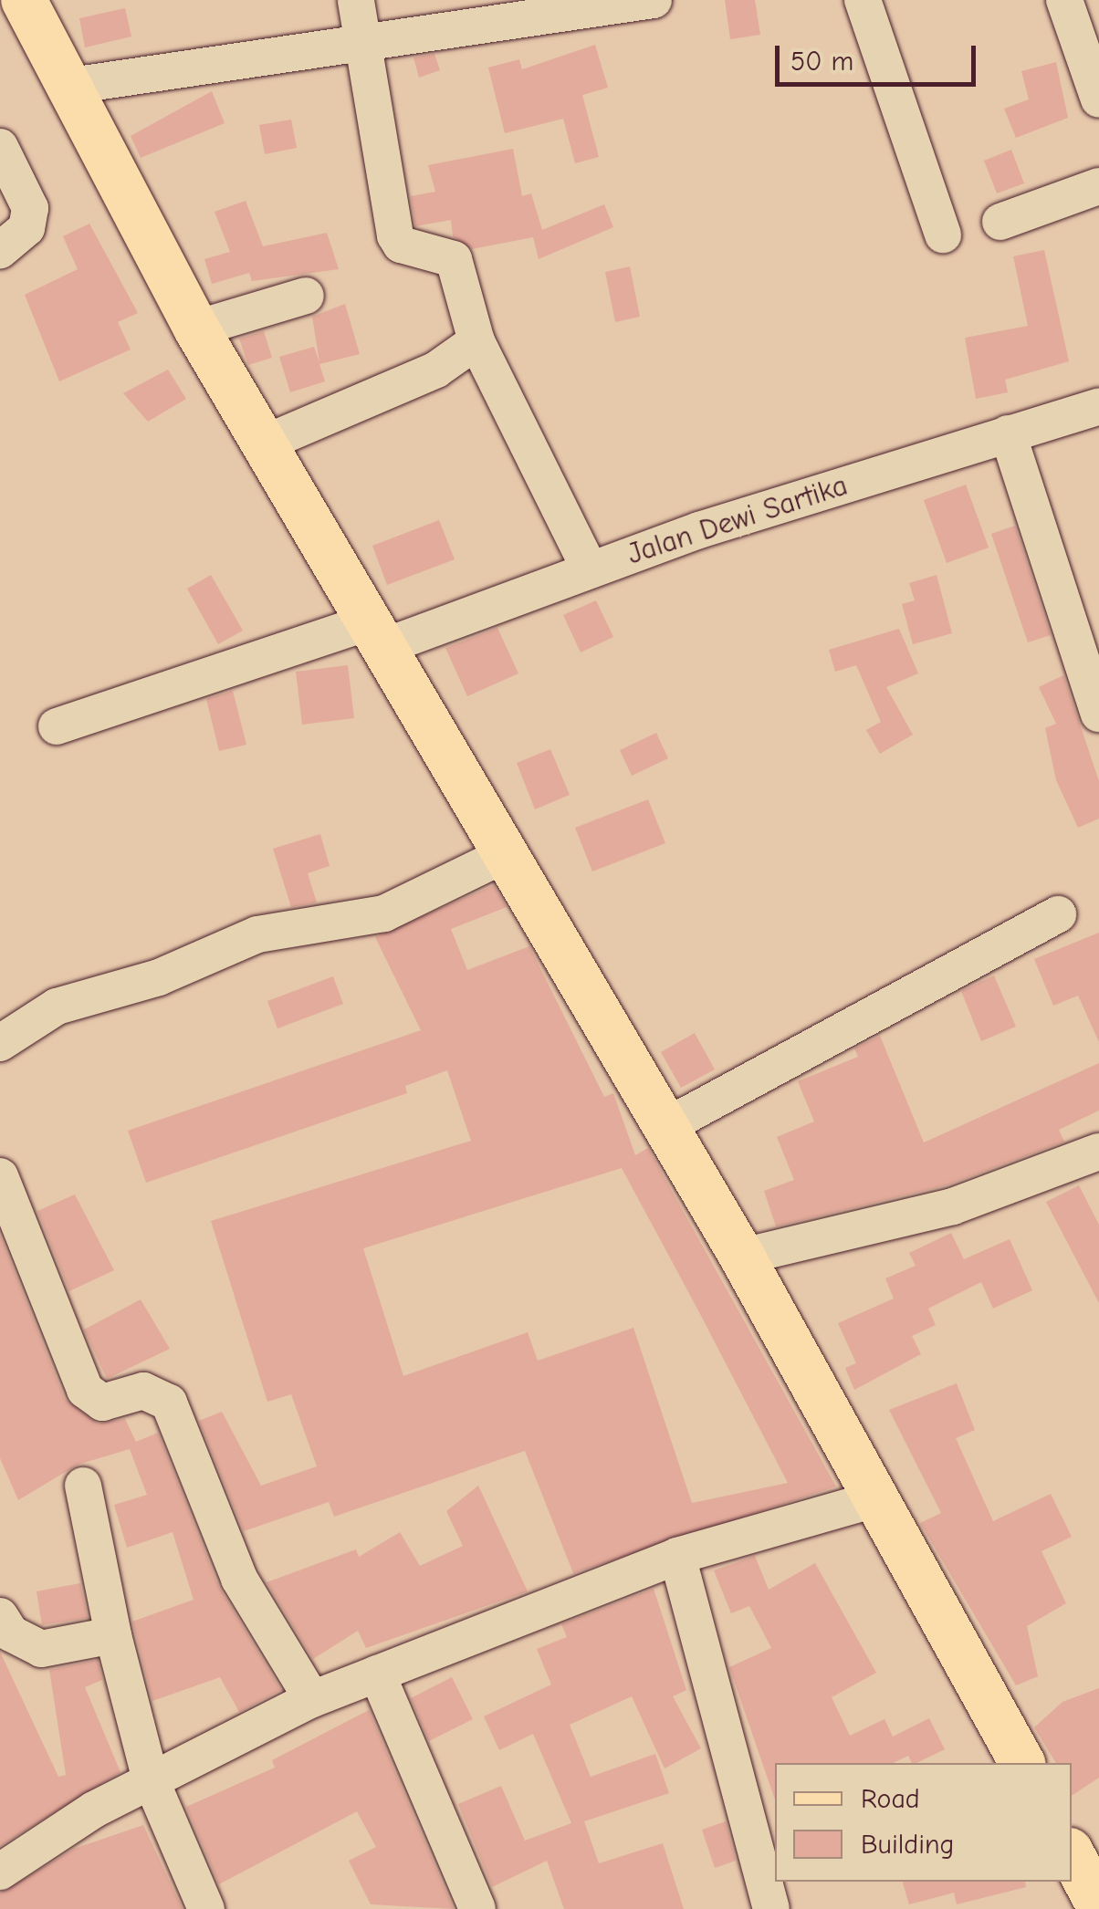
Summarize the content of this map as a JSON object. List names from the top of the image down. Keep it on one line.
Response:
{"streets":{"street":["Jalan Dewi Sartika"]},"legend":["Road","Building"],"scale_bar":"50 m"}
